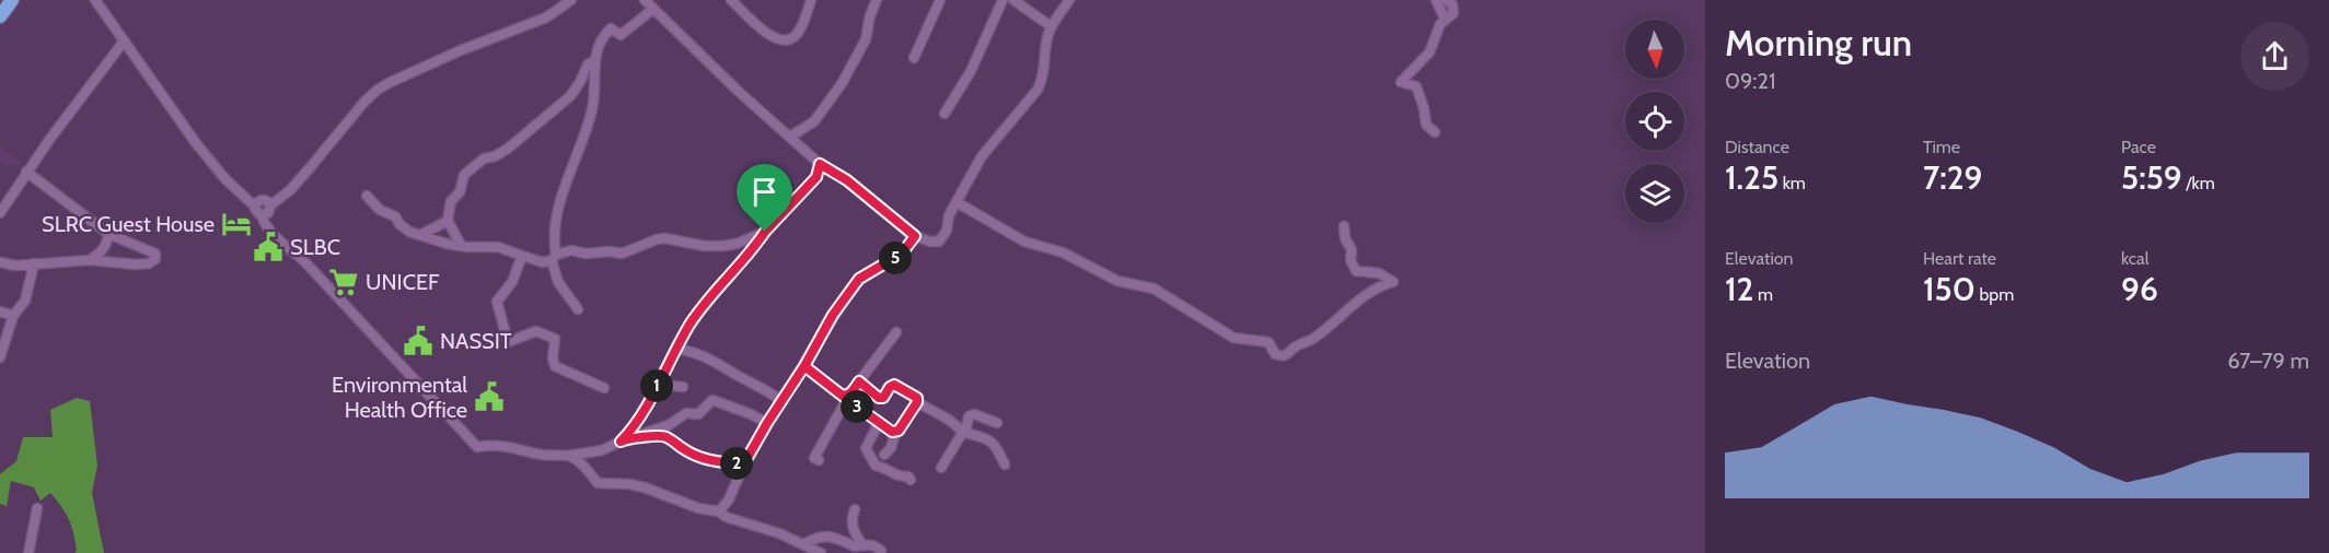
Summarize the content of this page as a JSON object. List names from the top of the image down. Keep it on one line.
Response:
{"places":{"hotel":["SLRC Guest House"],"public building":["SLBC","NASSIT","Environmental Health Office"],"supermarket":["UNICEF"]},"north":"bottom","page":{"heading":["Morning run","09:21"],"stats":[["Distance","1.25 km"],["Time","7:29"],["Pace","5:59 /km"],["Elevation","12 m"],["Heart rate","150 bpm"],["kcal","96"]],"pins":["5","1","3","2"],"chart":["Elevation","67–79 m"]}}
